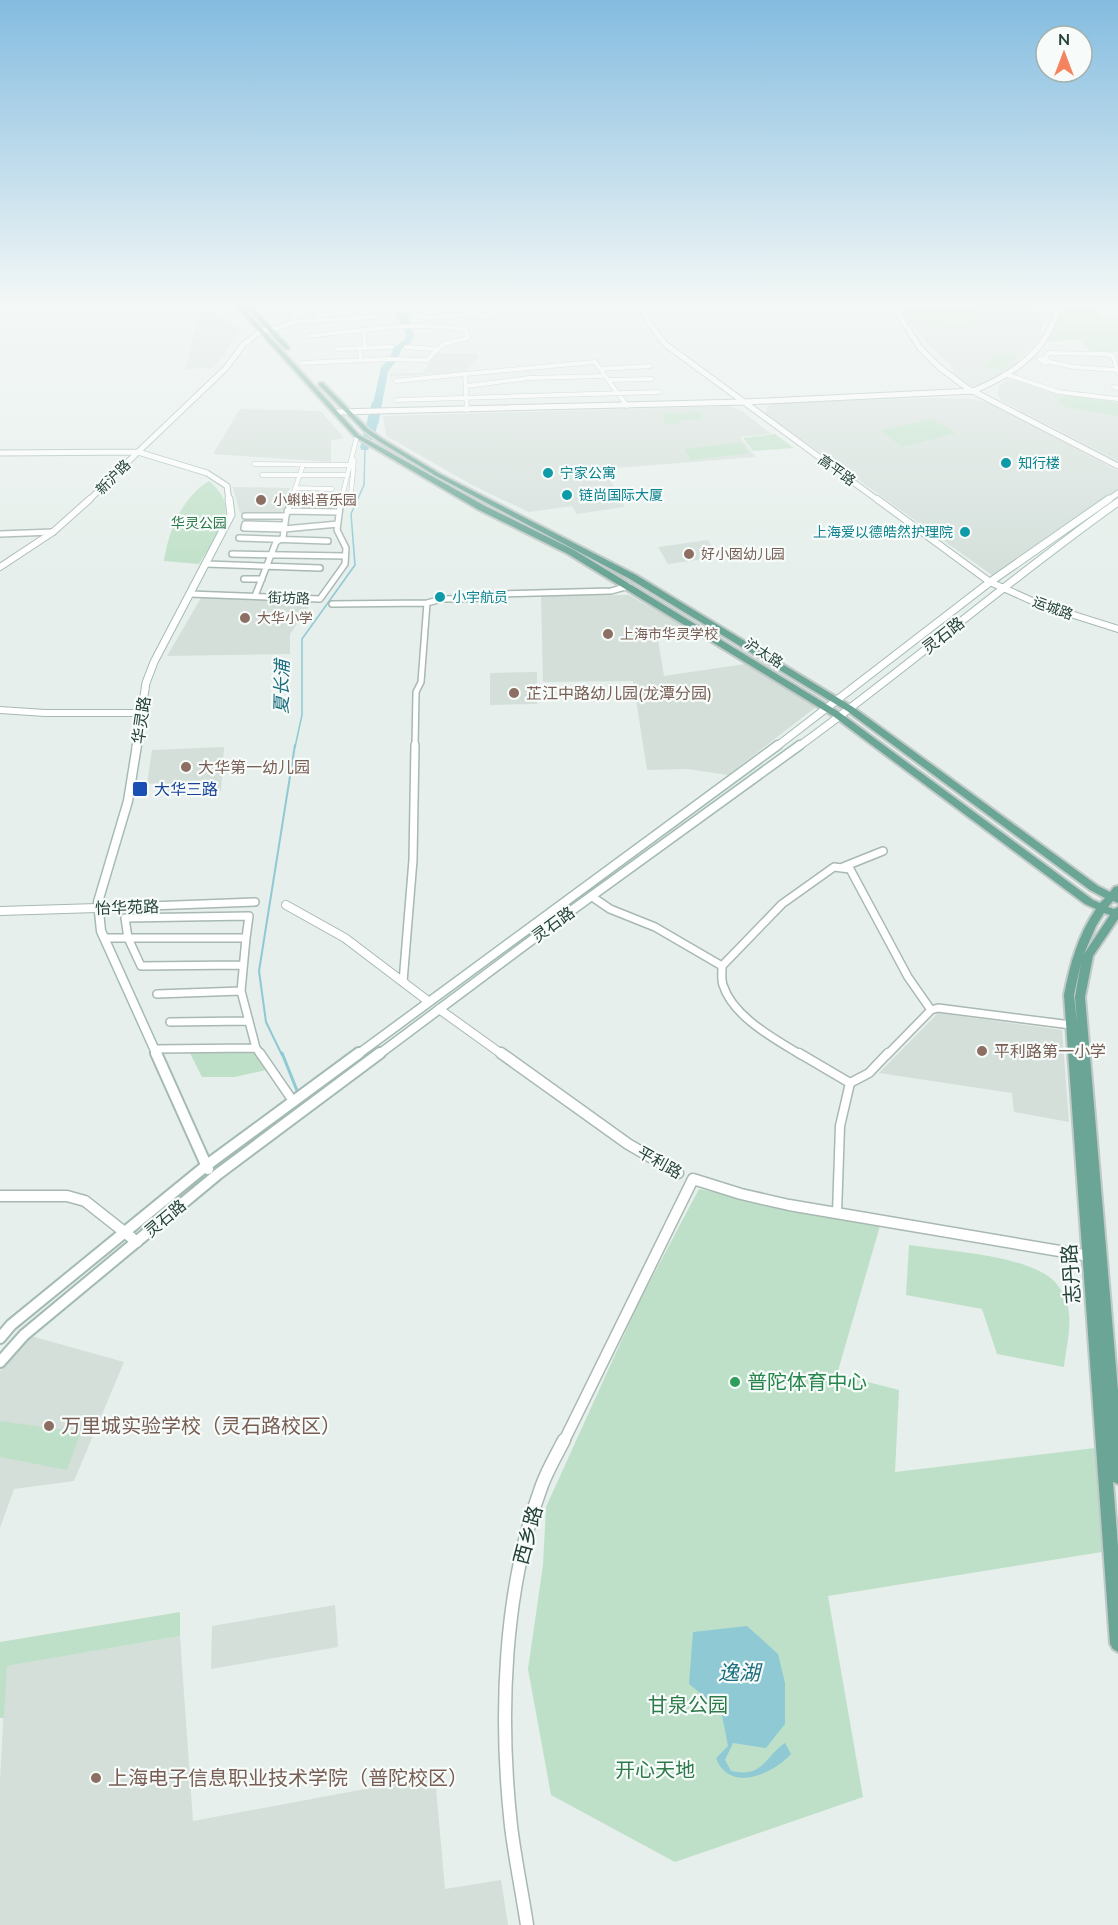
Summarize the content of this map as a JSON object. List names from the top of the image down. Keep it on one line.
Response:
{"streets":{"main road":["新沪路","灵石路","沪太路","华灵路","志丹路"],"street":["高平路","街坊路","运城路","怡华苑路","平利路","西乡路"]},"crossings":[["高平路","运城路"],["高平路","灵石路"],["新沪路","华灵路"],["街坊路","华灵路"],["运城路","灵石路"],["灵石路","沪太路"],["灵石路","华灵路"],["灵石路","平利路"],["沪太路","志丹路"],["华灵路","怡华苑路"],["平利路","志丹路"],["平利路","西乡路"]],"water":["夏长浦","逸湖"],"parks":["华灵公园","甘泉公园","开心天地"],"places":{"other":["知行楼","宁家公寓","链尚国际大厦","小蝌蚪音乐园","上海爱以德皓然护理院","好小囡幼儿园","小宇航员","大华小学","上海市华灵学校","芷江中路幼儿园(龙潭分园)","大华第一幼儿园","平利路第一小学","普陀体育中心","万里城实验学校（灵石路校区）","上海电子信息职业技术学院（普陀校区）"],"transit":["大华三路"]},"north":"top"}
